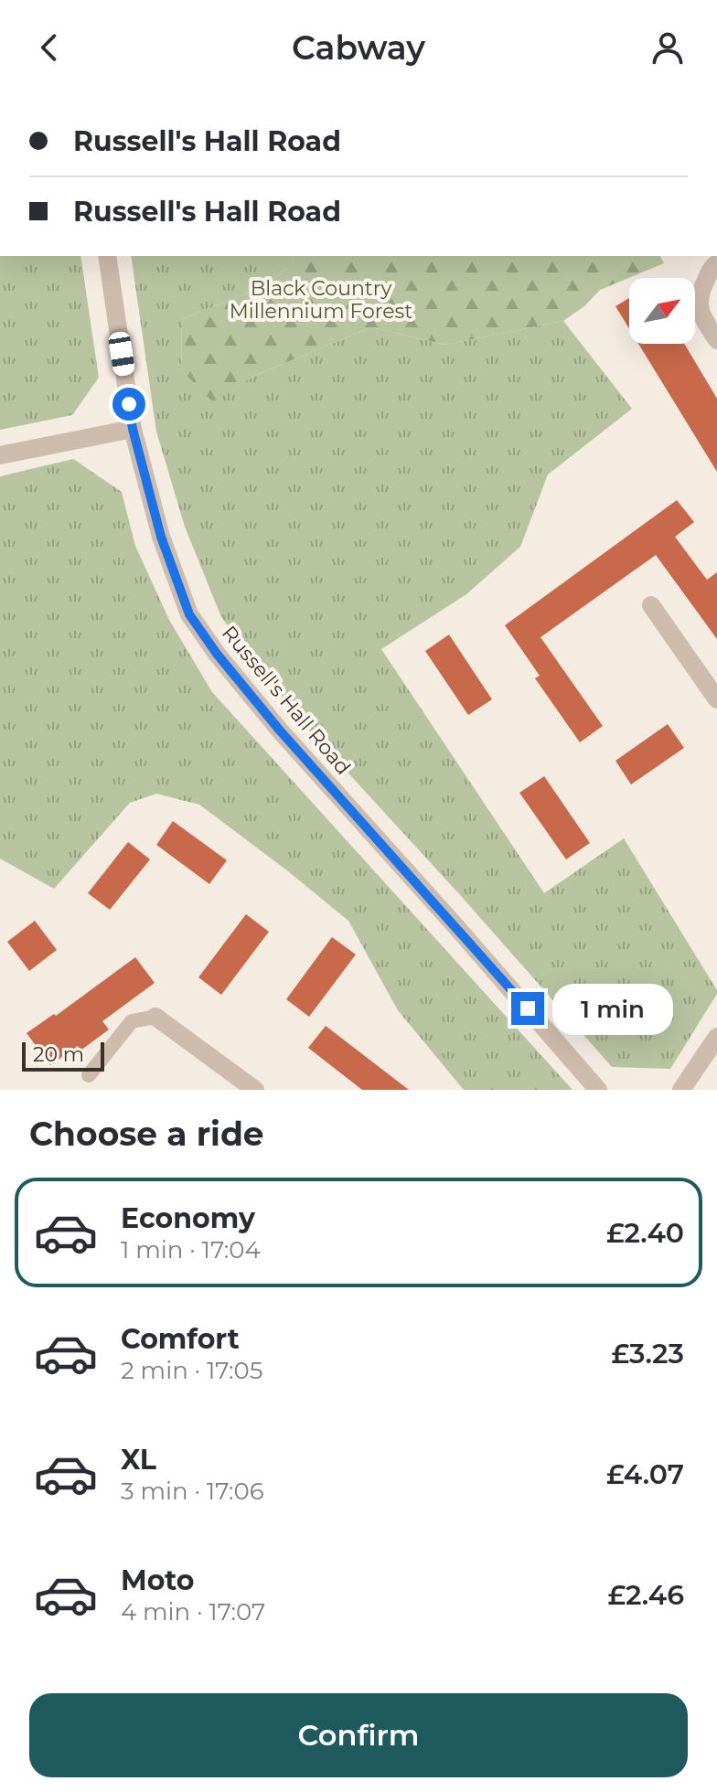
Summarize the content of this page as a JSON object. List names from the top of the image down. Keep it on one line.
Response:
{"streets":{"street":["Russell's Hall Road"]},"parks":["Black Country Millennium Forest"],"scale_bar":"20 m","north":"top right","page":{"header":"Cabway","banner":["Russell's Hall Road","Russell's Hall Road"],"bubble":"1 min","scale":"20 m","heading":"Choose a ride","list":[{"name":"Economy","note":"1 min · 17:04","value":"£2.40"},{"name":"Comfort","note":"2 min · 17:05","value":"£3.23"},{"name":"XL","note":"3 min · 17:06","value":"£4.07"},{"name":"Moto","note":"4 min · 17:07","value":"£2.46"}],"buttons":"Confirm"}}
